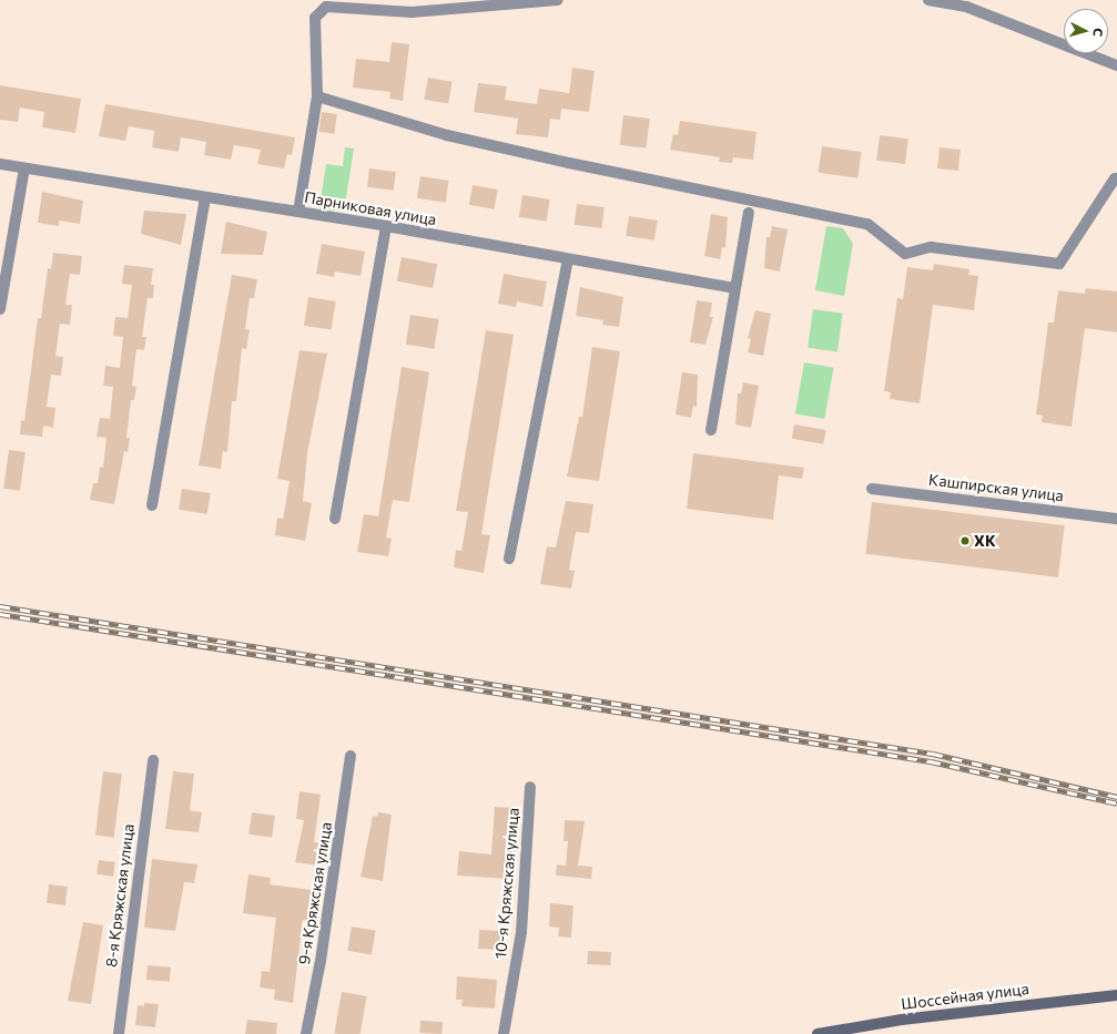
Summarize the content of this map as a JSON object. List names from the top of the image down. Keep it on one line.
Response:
{"streets":{"main road":["Шоссейная улица"],"street":["Парниковая улица","Кашпирская улица","10-я Кряжская улица","9-я Кряжская улица","8-я Кряжская улица"]},"places":["ХК"],"north":"right"}
